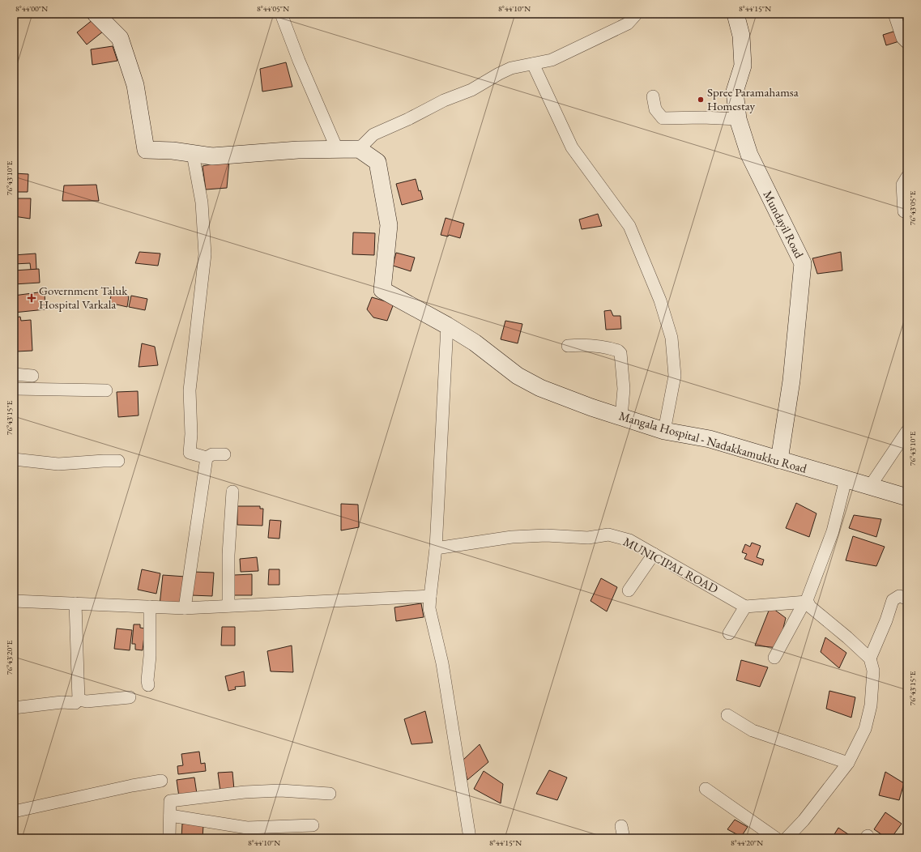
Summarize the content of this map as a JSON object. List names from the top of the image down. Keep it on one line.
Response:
{"streets":{"main road":["Mundayil Road","Mangala Hospital - Nadakkamukku Road"],"street":["MUNICIPAL ROAD"]},"crossings":[["Mundayil Road","Mangala Hospital - Nadakkamukku Road"]],"places":{"other":["Spree Paramahamsa Homestay"],"health":["Government Taluk Hospital Varkala"]},"coordinates":["8°44'00\"N","8°44'05\"N","8°44'10\"N","8°44'15\"N","76°43'10\"E","76°43'05\"E","76°43'15\"E","76°43'20\"E","8°44'20\"N"]}
